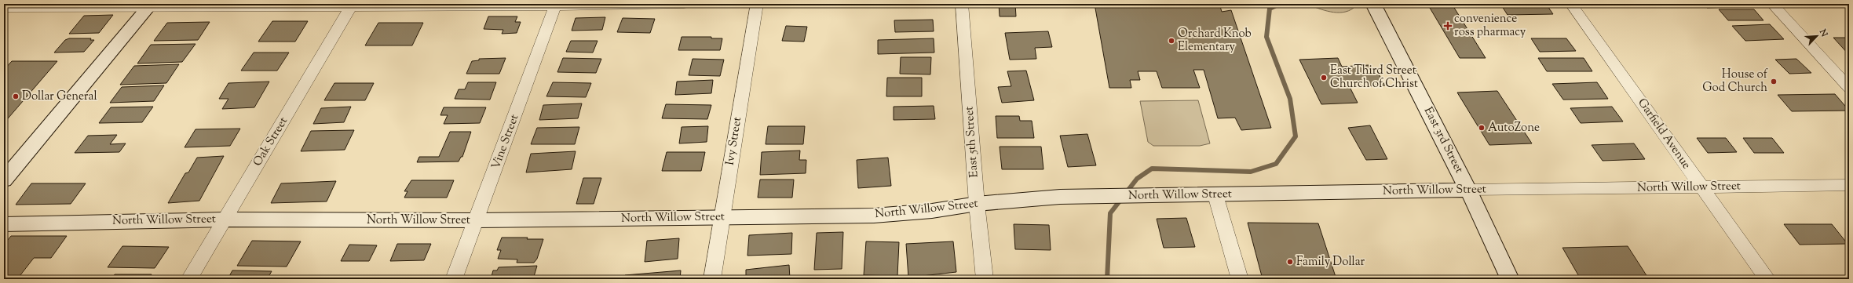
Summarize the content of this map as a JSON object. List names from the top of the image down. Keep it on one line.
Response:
{"streets":{"main road":["East 3rd Street","North Willow Street"],"street":["Garfield Avenue","Ivy Street","Oak Street","Vine Street","East 5th Street"]},"crossings":[["Garfield Avenue","North Willow Street"],["East 3rd Street","North Willow Street"],["Ivy Street","North Willow Street"],["Oak Street","North Willow Street"],["Vine Street","North Willow Street"],["East 5th Street","North Willow Street"]],"places":{"health":["convenience ross pharmacy"],"other":["Orchard Knob Elementary","East Third Street Church of Christ","House of God Church","Dollar General","AutoZone","Family Dollar"]},"north":"top right"}
